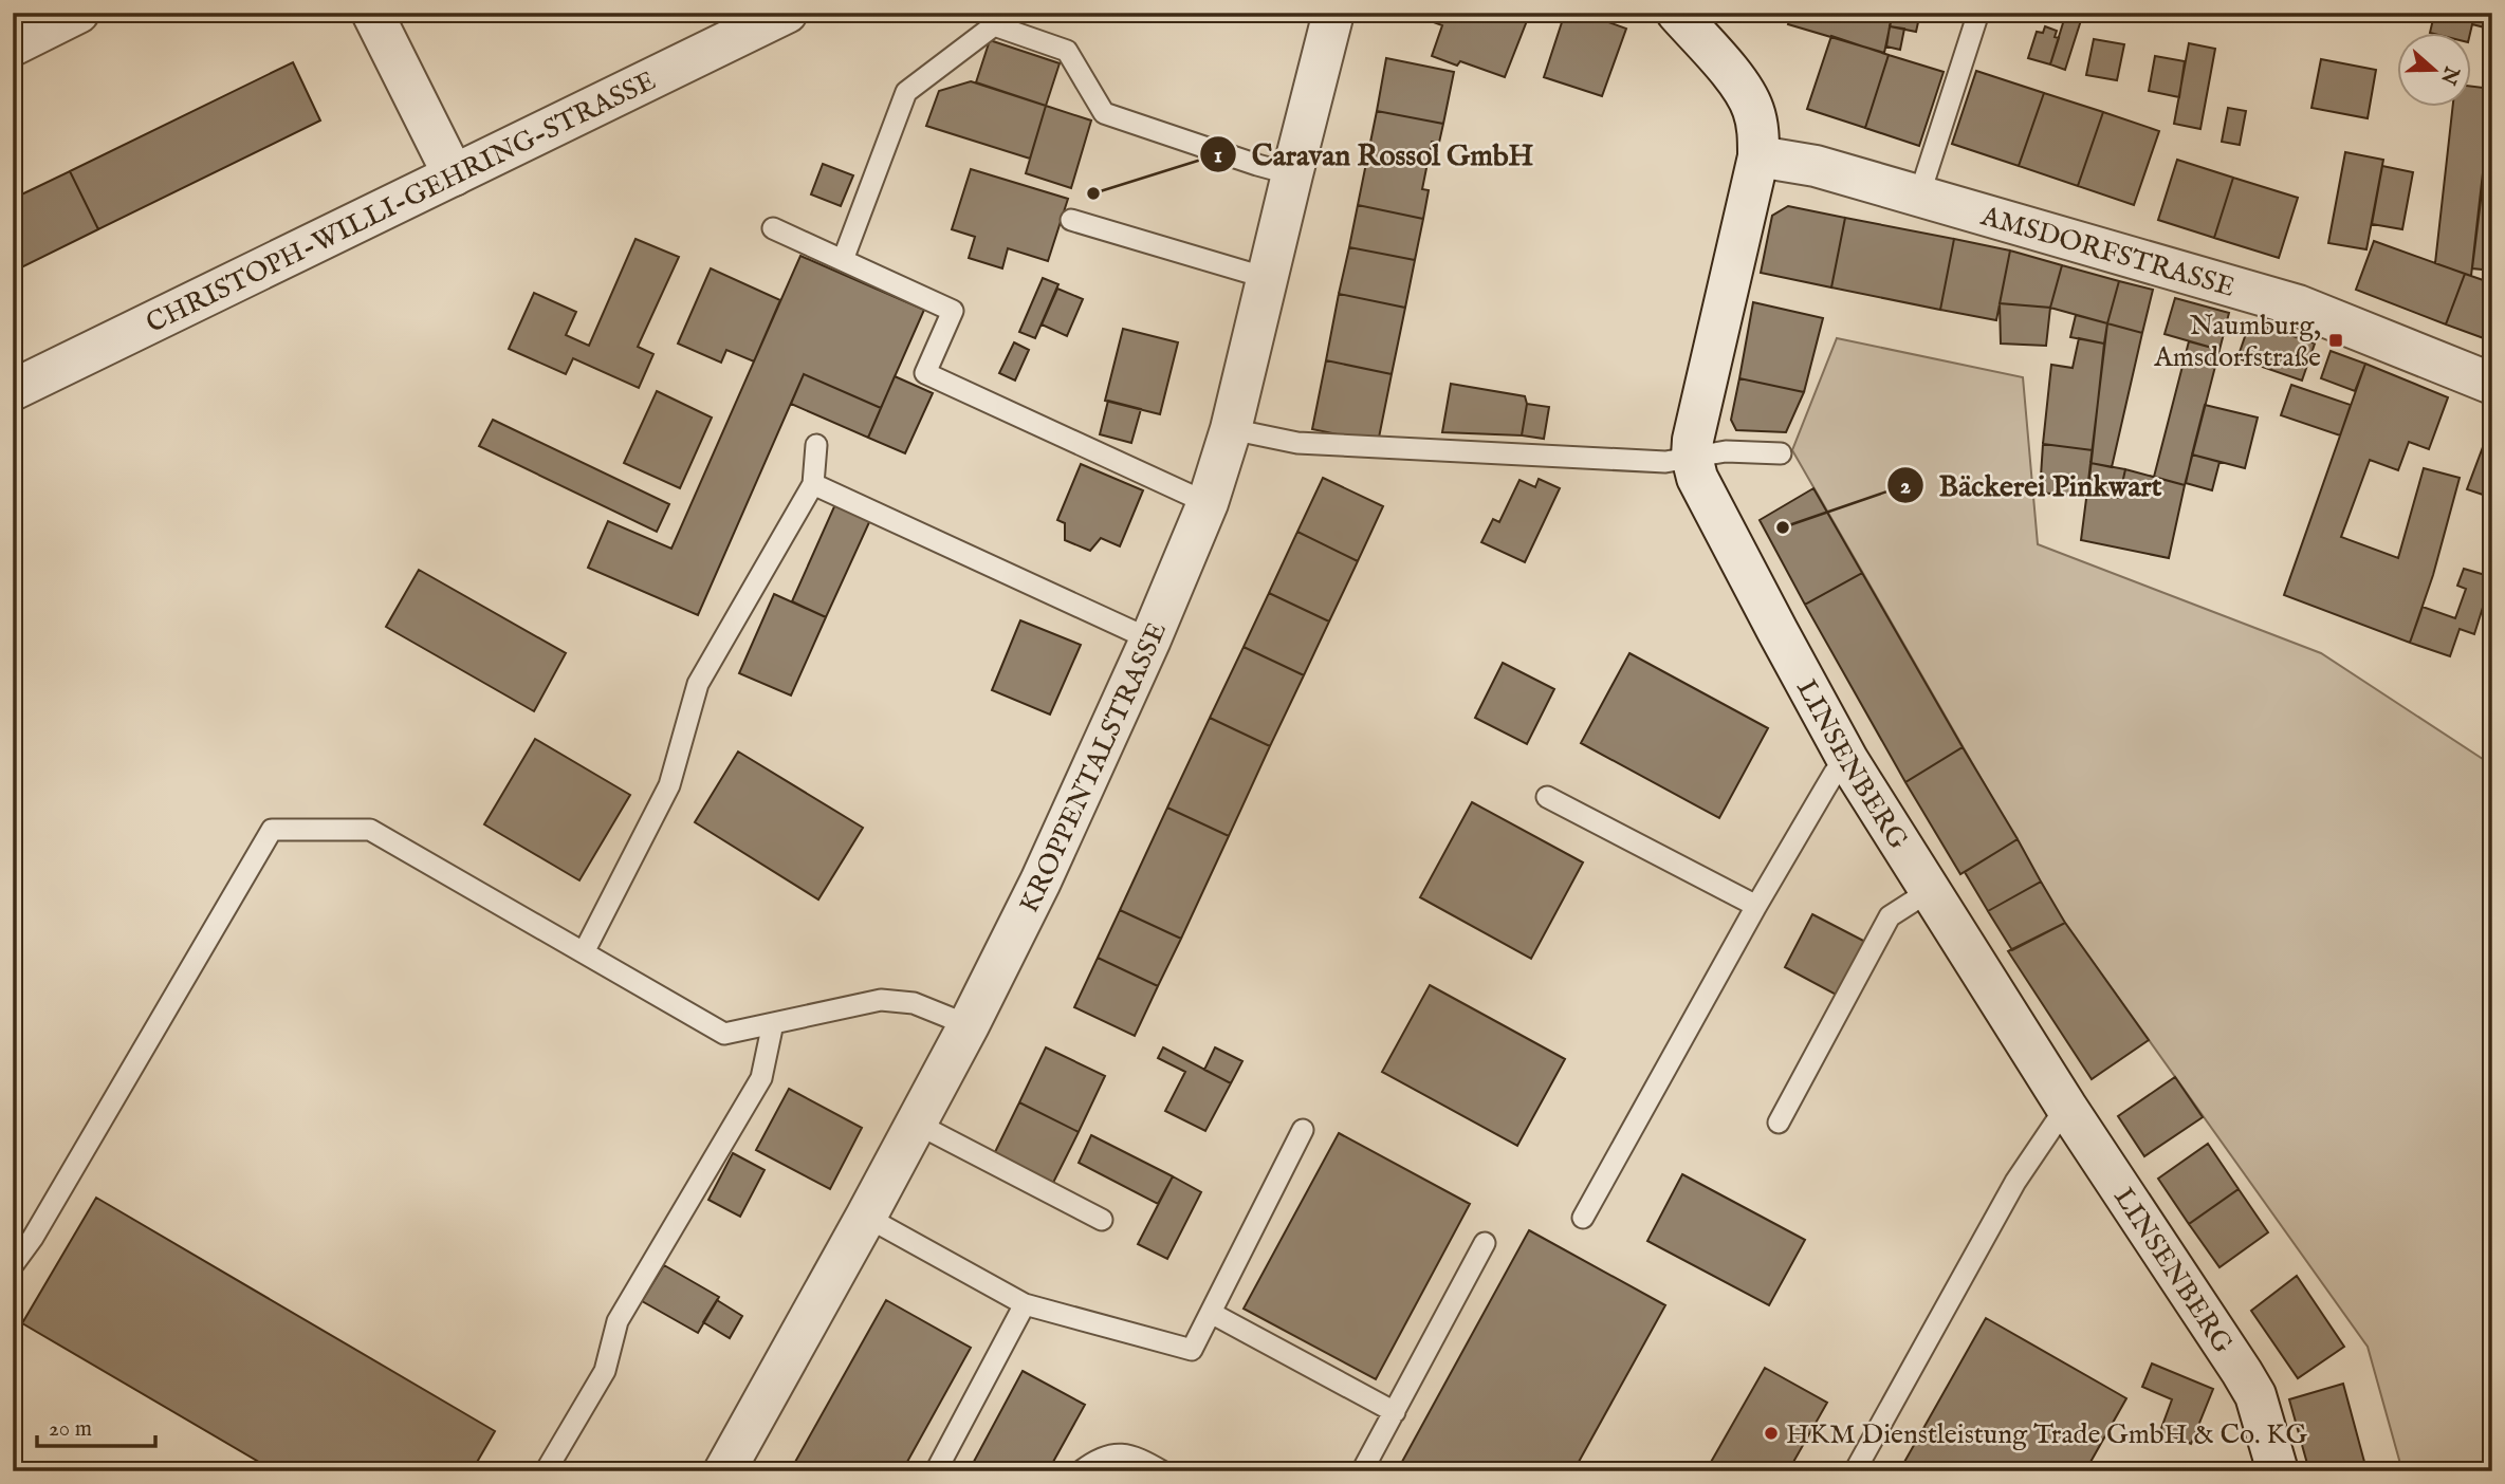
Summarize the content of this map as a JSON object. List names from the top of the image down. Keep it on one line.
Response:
{"streets":{"street":["CHRISTOPH-WILLI-GEHRING-STRASSE","AMSDORFSTRASSE","LINSENBERG","KROPPENTALSTRASSE"]},"crossings":[["AMSDORFSTRASSE","LINSENBERG"]],"places":{"other":["Caravan Rossol GmbH","Bäckerei Pinkwart","HKM Dienstleistung Trade GmbH & Co. KG"],"transit":["Naumburg, Amsdorfstraße"]},"scale_bar":"20 m","north":"right"}
